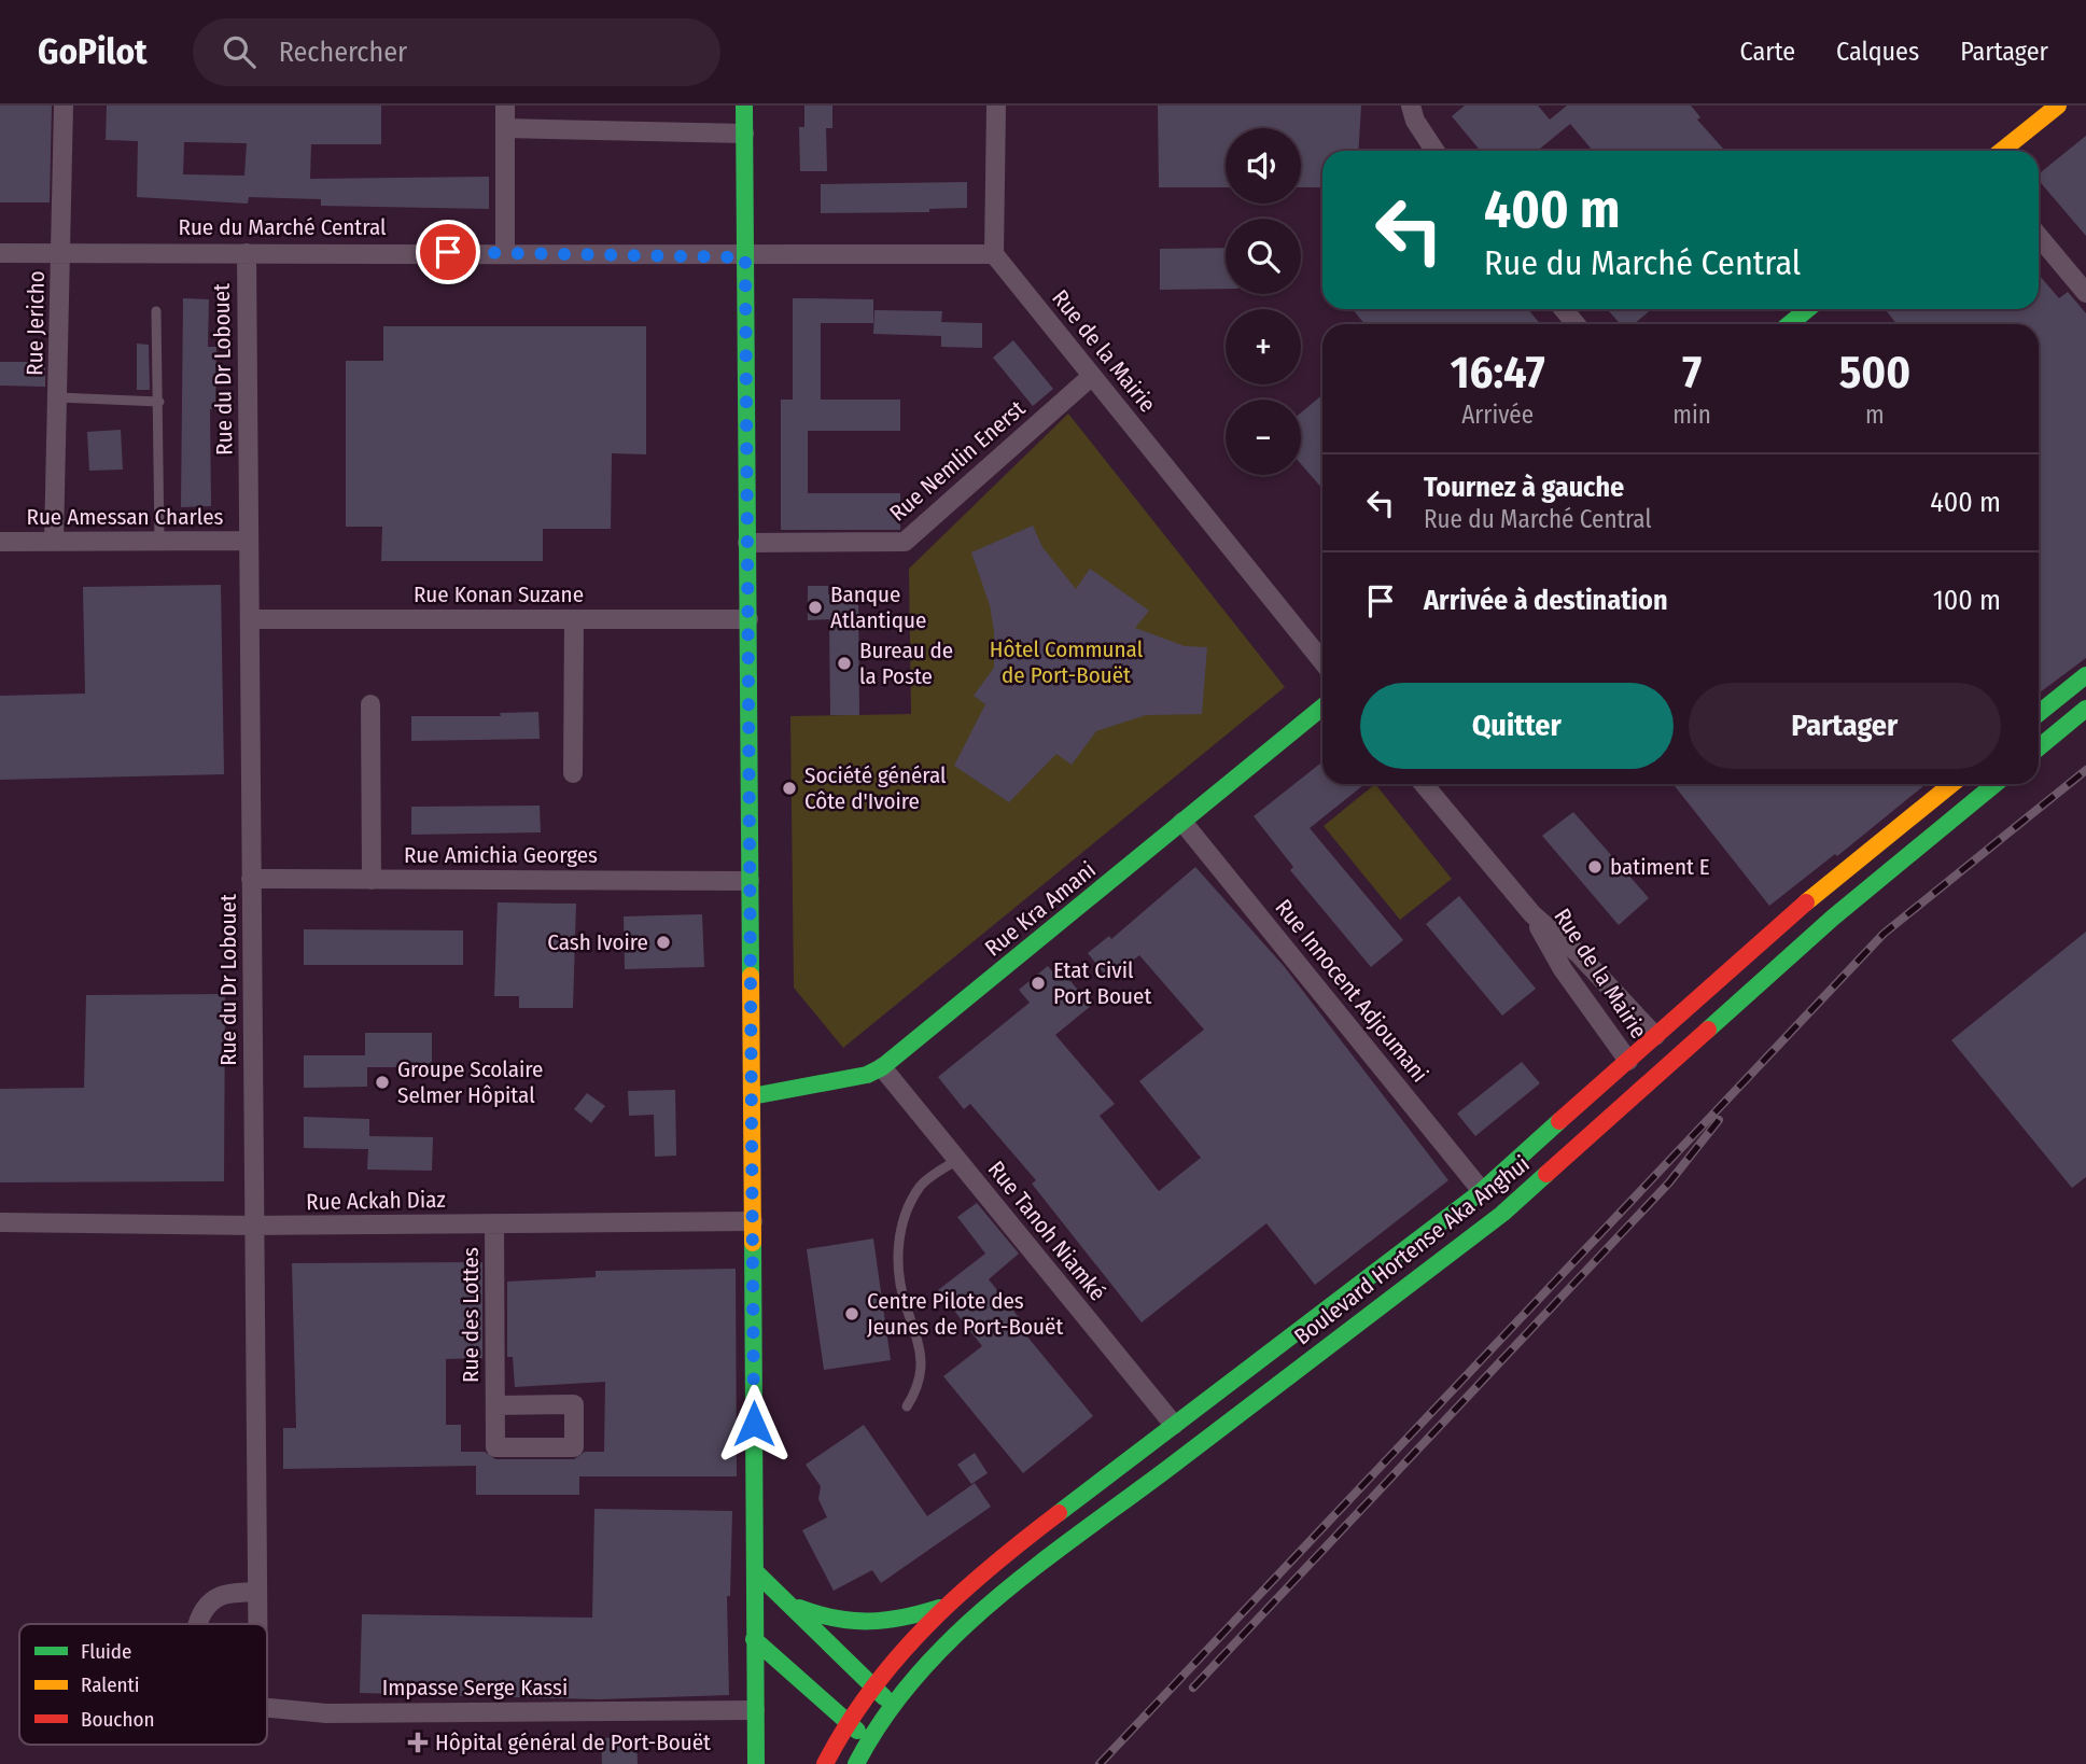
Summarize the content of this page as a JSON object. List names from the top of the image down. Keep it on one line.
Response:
{"streets":{"main road":["Rue Kra Amani","Boulevard Hortense Aka Anghui"],"street":["Rue du Marché Central","Rue Jericho","Rue de la Mairie","Rue du Dr Lobouet","Rue Nemlin Enerst","Rue Amessan Charles","Rue Konan Suzane","Rue Amichia Georges","Rue Innocent Adjoumani","Rue Ackah Diaz","Rue Tanoh Niamké","Rue des Lottes","Impasse Serge Kassi"]},"crossings":[["Rue du Marché Central","Rue Jericho"],["Rue du Marché Central","Rue du Dr Lobouet"],["Rue Jericho","Rue Amessan Charles"],["Rue de la Mairie","Rue Nemlin Enerst"],["Rue de la Mairie","Boulevard Hortense Aka Anghui"],["Rue du Dr Lobouet","Rue Amessan Charles"],["Rue du Dr Lobouet","Rue Konan Suzane"],["Rue du Dr Lobouet","Rue Amichia Georges"],["Rue du Dr Lobouet","Rue Ackah Diaz"],["Rue du Dr Lobouet","Impasse Serge Kassi"],["Rue Kra Amani","Rue Innocent Adjoumani"],["Rue Kra Amani","Rue Tanoh Niamké"],["Rue Innocent Adjoumani","Boulevard Hortense Aka Anghui"],["Rue Ackah Diaz","Rue des Lottes"],["Rue Tanoh Niamké","Boulevard Hortense Aka Anghui"]],"parks":["Hôtel Communal de Port-Bouët"],"places":{"other":["Banque Atlantique","Bureau de la Poste","Société général Côte d'Ivoire","batiment E","Cash Ivoire","Etat Civil Port Bouet","Groupe Scolaire Selmer Hôpital","Centre Pilote des Jeunes de Port-Bouët"],"health":["Hôpital général de Port-Bouët"]},"legend":["Fluide","Ralenti","Bouchon"],"page":{"header":"GoPilot","search":"Rechercher","nav":["Carte","Calques","Partager"],"map_buttons":["+","−"],"turn":["400 m","Rue du Marché Central"],"eta":["16:47","Arrivée","7","min","500","m"],"list":[{"name":"Tournez à gauche","note":"Rue du Marché Central","value":"400 m"},{"name":"Arrivée à destination","value":"100 m"}],"buttons":["Quitter","Partager"]}}
